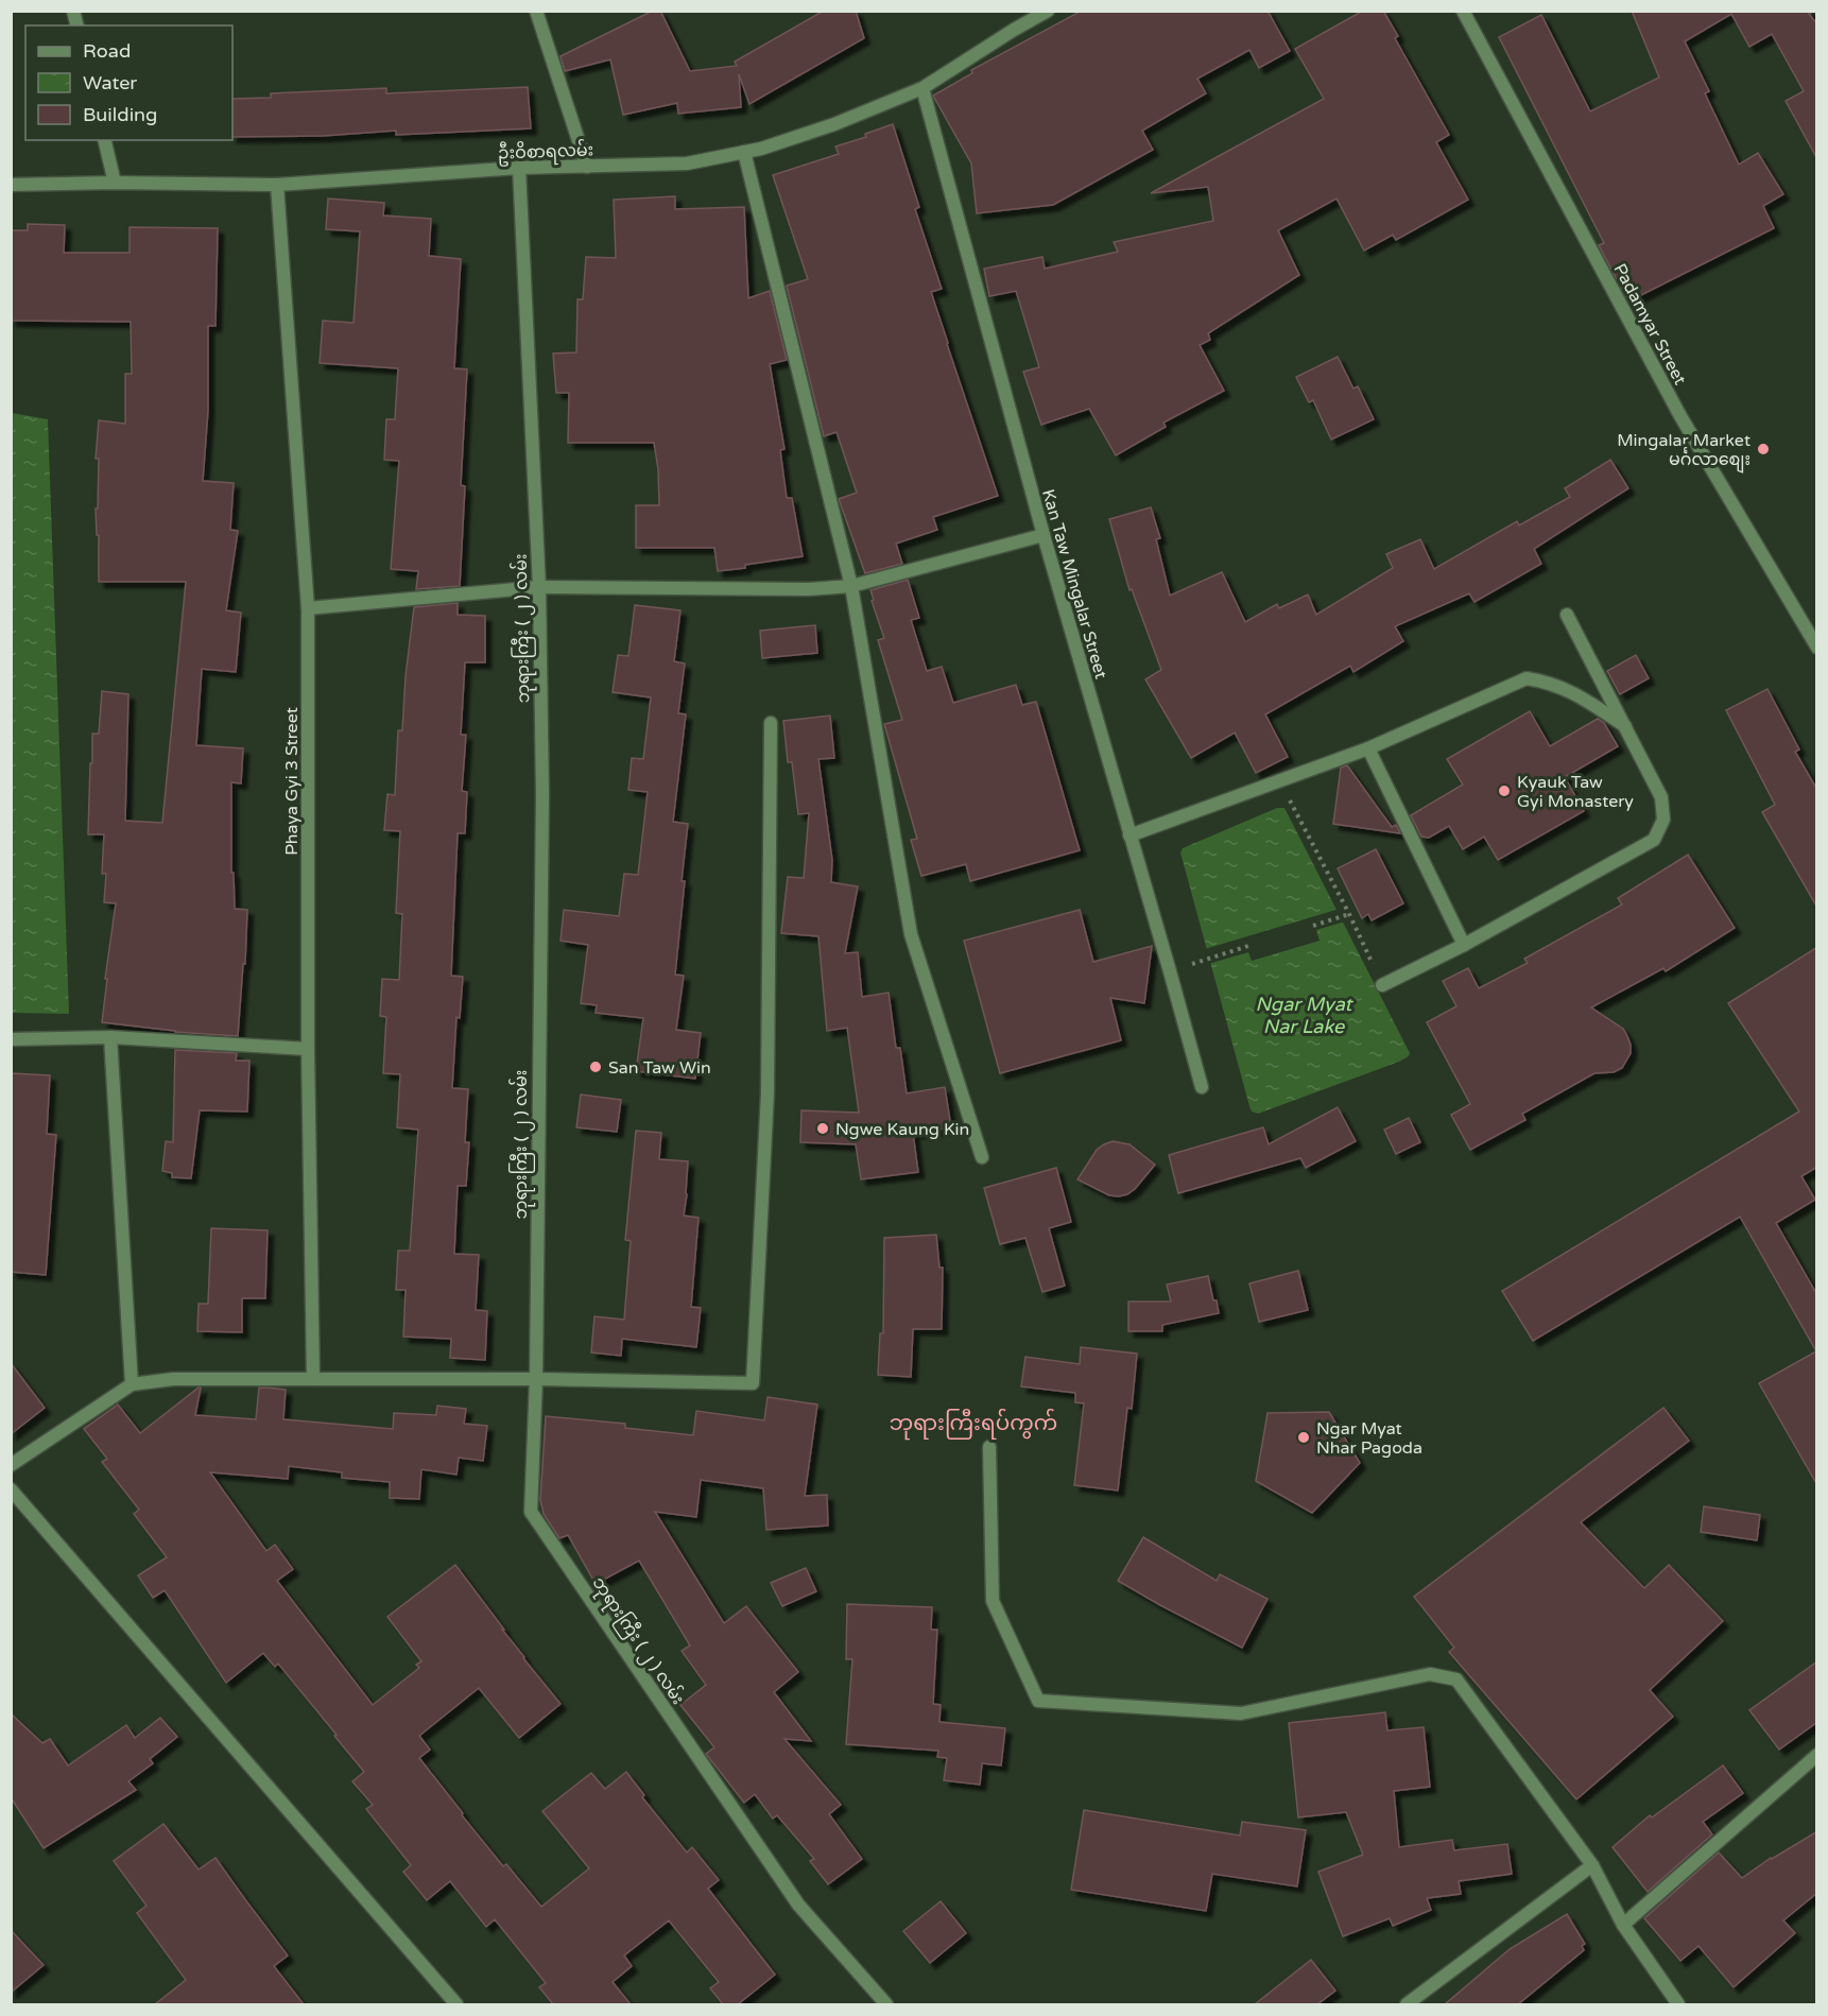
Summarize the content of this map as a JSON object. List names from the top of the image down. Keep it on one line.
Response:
{"streets":{"street":["ဦးဝိစာရလမ်း","Padamyar Street","Kan Taw Mingalar Street","ဘုရားကြီး ( ၂ ) လမ်း","Phaya Gyi 3 Street"]},"crossings":[["ဦးဝိစာရလမ်း","Kan Taw Mingalar Street"],["ဦးဝိစာရလမ်း","ဘုရားကြီး ( ၂ ) လမ်း"],["ဦးဝိစာရလမ်း","Phaya Gyi 3 Street"]],"districts":["ဘုရားကြီးရပ်ကွက်"],"water":["Ngar Myat Nar Lake"],"places":["Mingalar Market မင်္ဂလာစျေး","Kyauk Taw Gyi Monastery","San Taw Win","Ngwe Kaung Kin","Ngar Myat Nhar Pagoda"],"legend":["Road","Water","Building"]}
